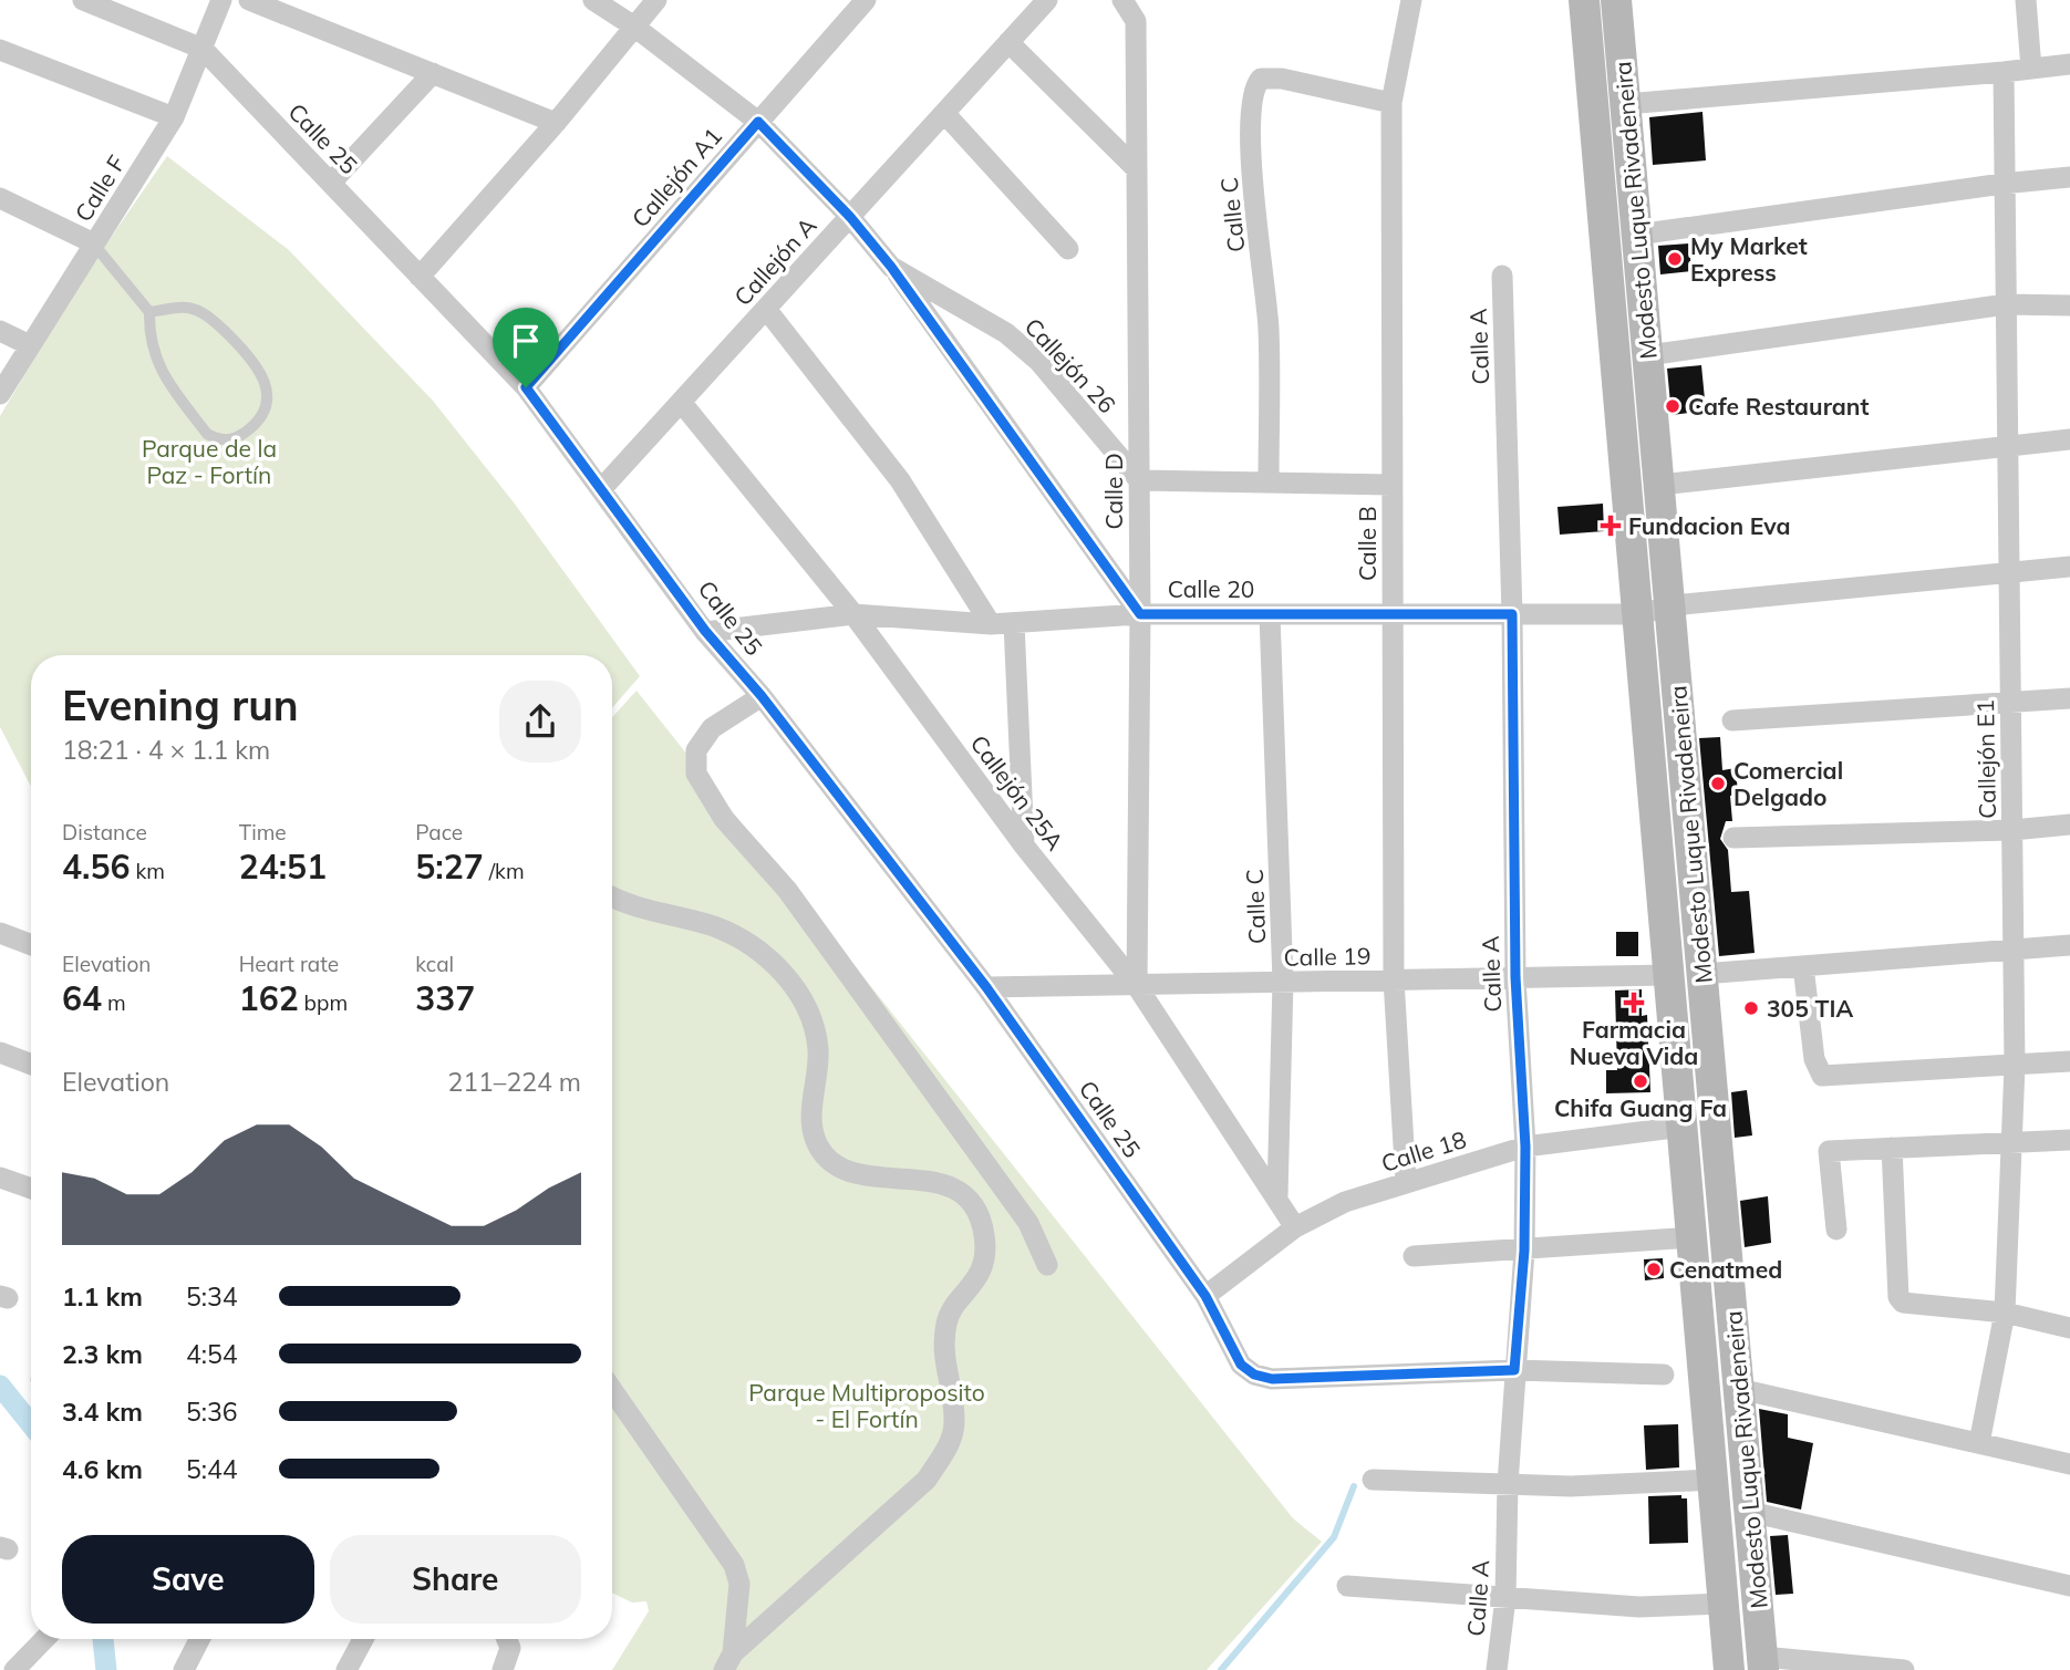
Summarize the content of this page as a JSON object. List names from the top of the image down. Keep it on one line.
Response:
{"streets":{"street":["Calle 25","Callejón A1","Calle F","Modesto Luque Rivadeneira","Calle C","Callejón A","Calle A","Callejón 26","Calle D","Calle B","Calle 20","Callejón E1","Callejón 25A","Calle 19","Calle 18"]},"crossings":[["Calle 25","Callejón A1"],["Calle 25","Calle F"],["Calle 25","Callejón A"],["Calle 25","Calle A"],["Calle 25","Calle 20"],["Calle 25","Calle 19"],["Calle 25","Calle 18"],["Callejón A1","Callejón 26"],["Modesto Luque Rivadeneira","Calle 20"],["Modesto Luque Rivadeneira","Calle 19"],["Modesto Luque Rivadeneira","Calle 18"],["Calle C","Calle B"],["Calle C","Calle 20"],["Calle C","Callejón 25A"],["Calle C","Calle 19"],["Callejón A","Callejón 26"],["Callejón A","Callejón 25A"],["Calle A","Calle 20"],["Calle A","Calle 19"],["Calle A","Calle 18"],["Callejón 26","Calle D"],["Callejón 26","Calle 20"],["Calle D","Calle 20"],["Calle D","Callejón 25A"],["Calle D","Calle 19"],["Calle B","Calle 20"],["Calle B","Calle 19"],["Calle B","Calle 18"],["Calle 20","Callejón E1"],["Calle 20","Callejón 25A"],["Callejón 25A","Calle 19"],["Callejón 25A","Calle 18"]],"parks":["Parque de la Paz - Fortín","Parque Multiproposito - El Fortín"],"places":{"other":["My Market Express","Cafe Restaurant","Comercial Delgado","305 TIA","Chifa Guang Fa","Cenatmed"],"health":["Fundacion Eva","Farmacia Nueva Vida"]},"page":{"heading":["Evening run","18:21 · 4 × 1.1 km"],"stats":[["Distance","4.56 km"],["Time","24:51"],["Pace","5:27 /km"],["Elevation","64 m"],["Heart rate","162 bpm"],["kcal","337"]],"chart":["Elevation","211–224 m"],"list":[{"name":"1.1 km","note":"5:34"},{"name":"2.3 km","note":"4:54"},{"name":"3.4 km","note":"5:36"},{"name":"4.6 km","note":"5:44"}],"buttons":["Save","Share"]}}
